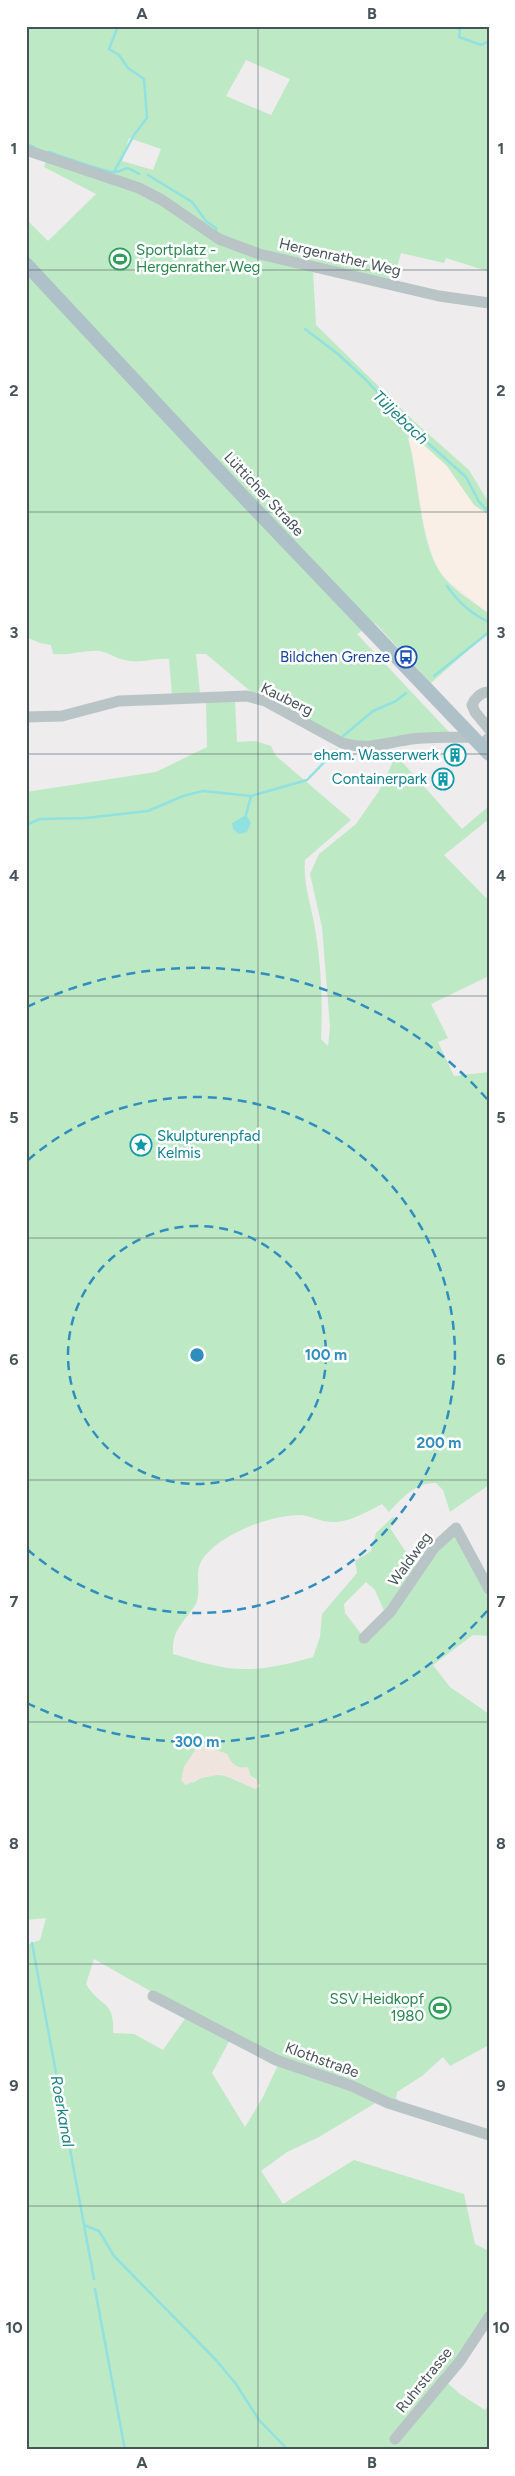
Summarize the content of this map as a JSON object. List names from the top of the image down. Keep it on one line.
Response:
{"streets":{"main road":["Lütticher Straße"],"street":["Hergenrather Weg","Kauberg","Waldweg","Klothstraße","Ruhrstrasse"]},"crossings":[["Lütticher Straße","Kauberg"]],"water":["Tüljebach","Roerkanal"],"places":{"sports":["Sportplatz - Hergenrather Weg","SSV Heidkopf 1980"],"bus stop":["Bildchen Grenze"],"building":["ehem. Wasserwerk","Containerpark"],"place":["Skulpturenpfad Kelmis"]},"grid":{"columns":["A","B"],"rows":["1","2","3","4","5","6","7","8","9","10"]},"rings":["100 m","200 m","300 m"]}
